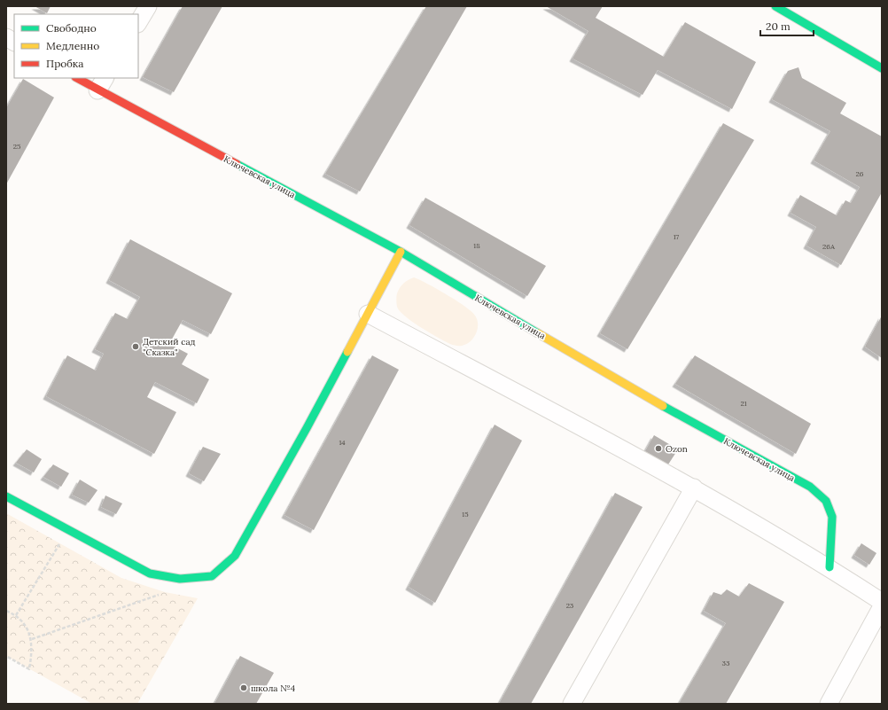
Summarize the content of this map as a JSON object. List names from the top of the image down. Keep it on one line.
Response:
{"streets":{"street":["Ключевская улица"]},"places":["Детский сад \"Сказка\"","Ozon","школа №4"],"house_numbers":["25","26","17","18","26А","21","14","15","23","33"],"legend":["Свободно","Медленно","Пробка"],"scale_bar":"20 m"}
